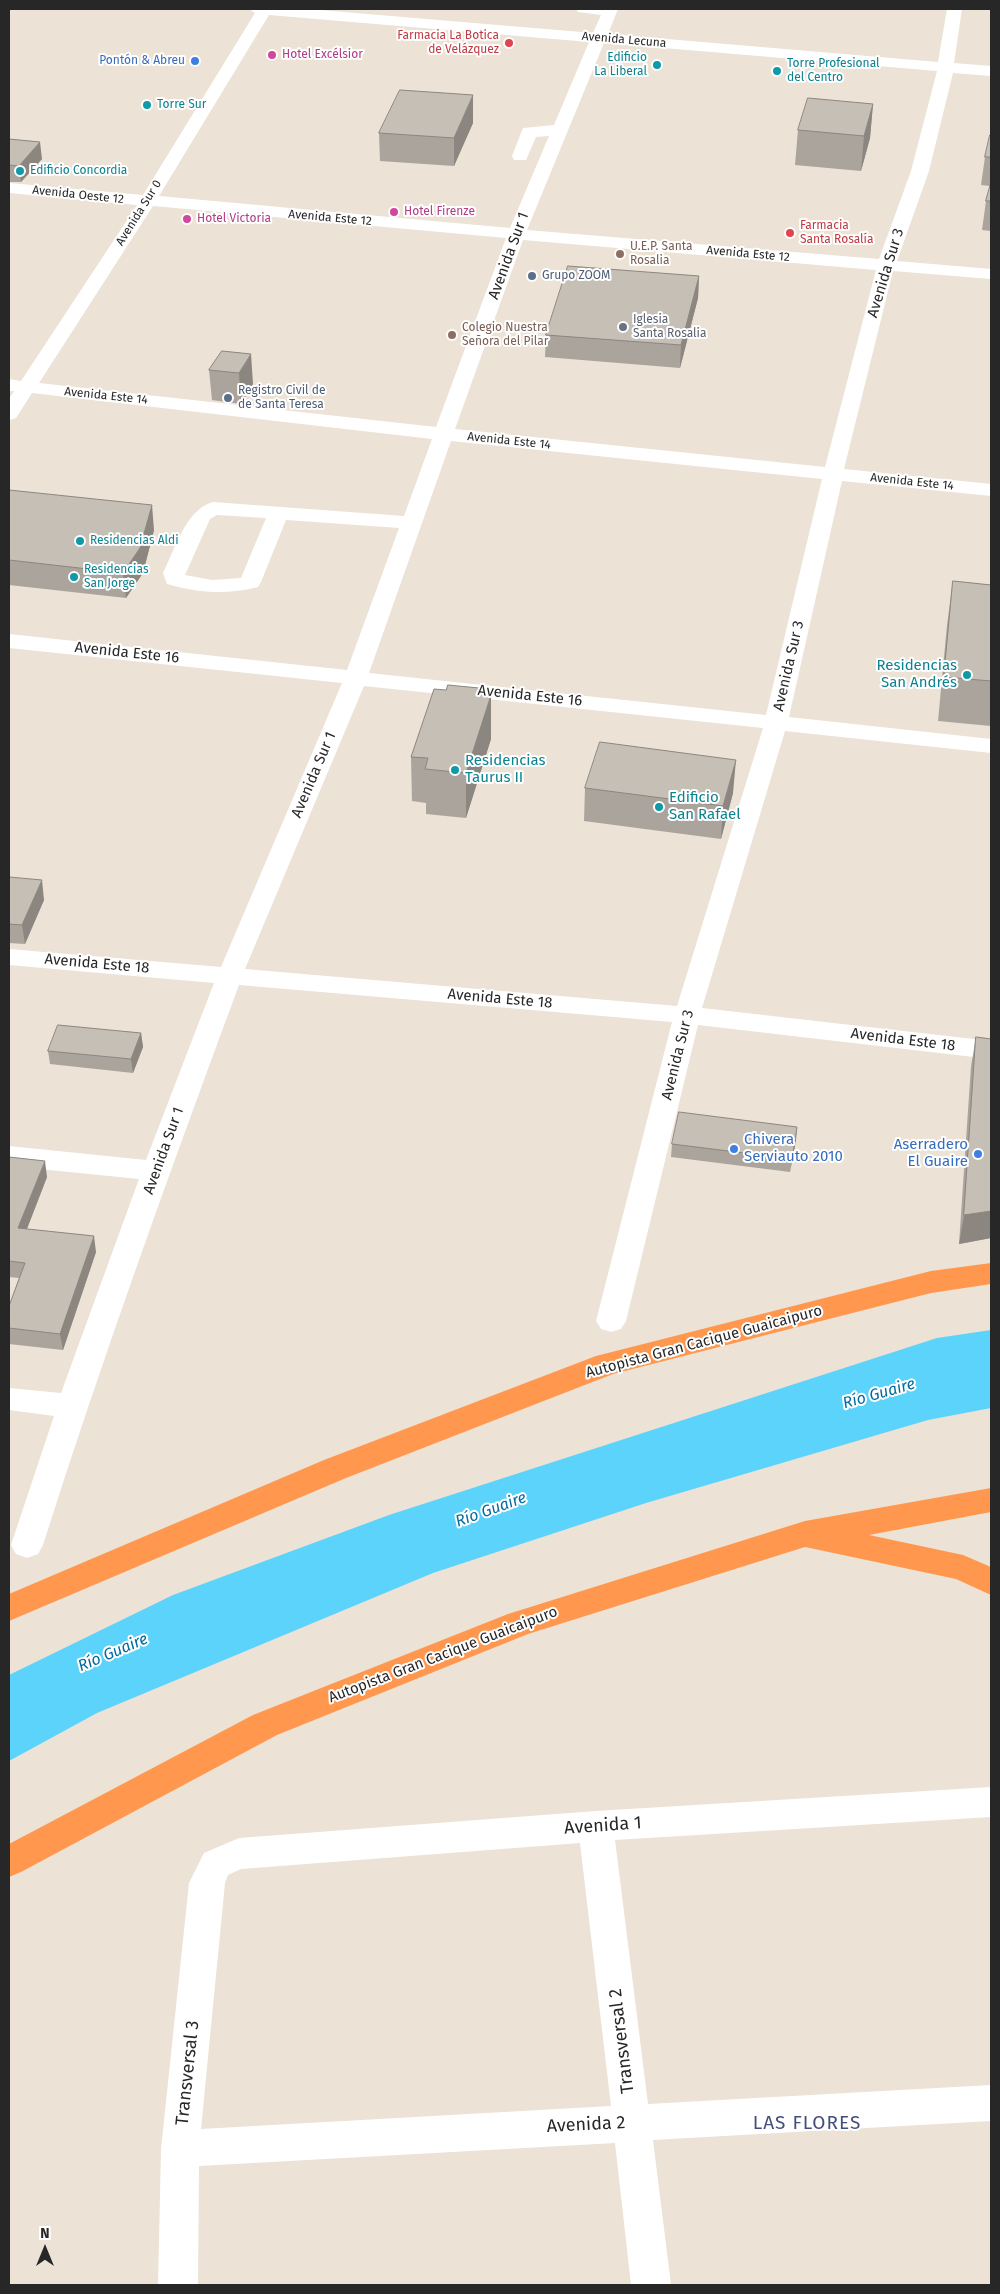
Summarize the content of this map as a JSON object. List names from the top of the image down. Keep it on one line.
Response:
{"streets":{"highway":["Autopista Gran Cacique Guaicaipuro"],"street":["Avenida Lecuna","Avenida Oeste 12","Avenida Sur 0","Avenida Este 12","Avenida Sur 1","Avenida Sur 3","Avenida Este 14","Avenida Este 16","Avenida Este 18","Avenida 1","Transversal 2","Transversal 3","Avenida 2"]},"crossings":[["Avenida Lecuna","Avenida Sur 0"],["Avenida Lecuna","Avenida Sur 1"],["Avenida Lecuna","Avenida Sur 3"],["Avenida Oeste 12","Avenida Sur 0"],["Avenida Oeste 12","Avenida Este 12"],["Avenida Sur 0","Avenida Este 12"],["Avenida Sur 0","Avenida Este 14"],["Avenida Este 12","Avenida Sur 1"],["Avenida Este 12","Avenida Sur 3"],["Avenida Sur 1","Avenida Este 14"],["Avenida Sur 1","Avenida Este 16"],["Avenida Sur 1","Avenida Este 18"],["Avenida Sur 3","Avenida Este 14"],["Avenida Sur 3","Avenida Este 16"],["Avenida Sur 3","Avenida Este 18"],["Avenida 1","Transversal 2"],["Avenida 1","Transversal 3"],["Transversal 2","Avenida 2"],["Transversal 3","Avenida 2"]],"districts":["LAS FLORES"],"water":["Río Guaire"],"places":["Farmacia La Botica de Velázquez","Hotel Excélsior","Pontón & Abreu","Edificio La Liberal","Torre Profesional del Centro","Torre Sur","Edificio Concordia","Hotel Firenze","Hotel Victoria","Farmacia Santa Rosalía","U.E.P. Santa Rosalia","Grupo ZOOM","Iglesia Santa Rosalia","Colegio Nuestra Señora del Pilar","Registro Civil de de Santa Teresa","Residencias Aldi","Residencias San Jorge","Residencias San Andrés","Residencias Taurus II","Edificio San Rafael","Chivera Serviauto 2010","Aserradero El Guaire"],"north":"top"}
